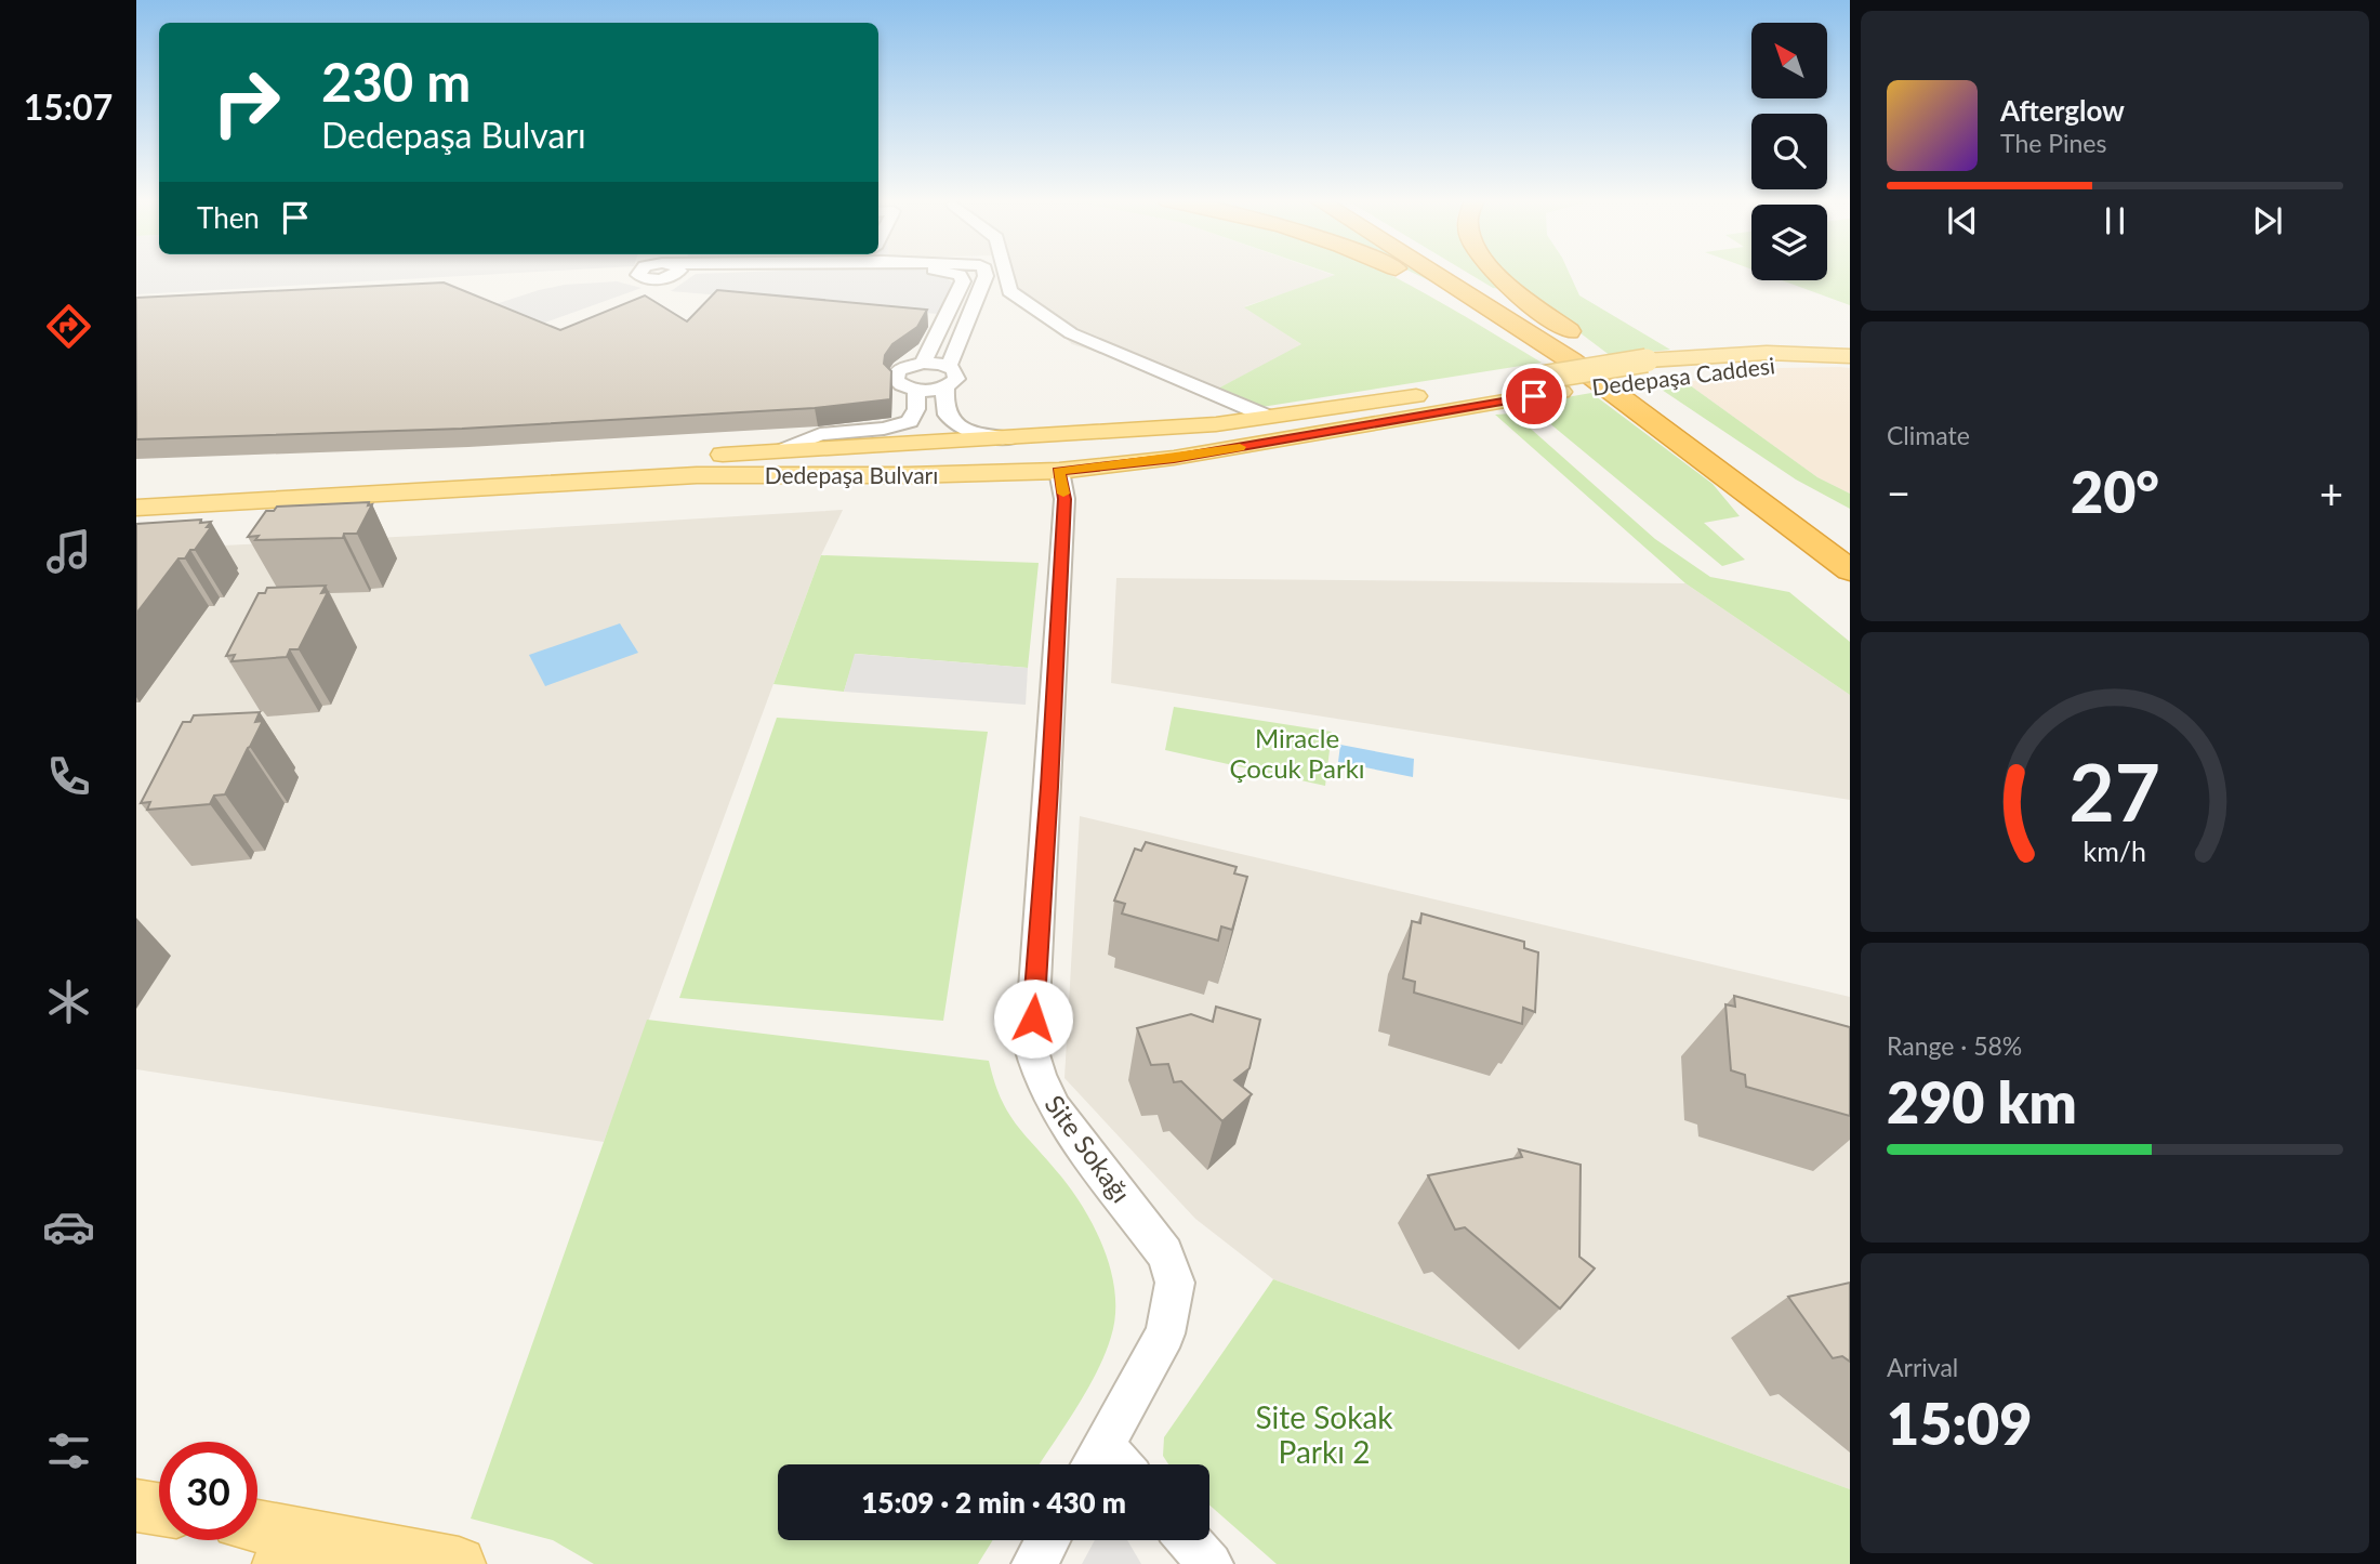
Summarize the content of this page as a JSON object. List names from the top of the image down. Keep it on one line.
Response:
{"streets":{"main road":["Dedepaşa Caddesi","Dedepaşa Bulvarı"],"street":["Site Sokağı"]},"crossings":[["Dedepaşa Caddesi","Dedepaşa Bulvarı"],["Dedepaşa Bulvarı","Site Sokağı"]],"parks":["Miracle Çocuk Parkı","Site Sokak Parkı 2"],"north":"top left","page":{"tabs":"15:07","turn":["230 m","Dedepaşa Bulvarı"],"song":["Afterglow","The Pines"],"then":"Then","tile":["Climate",["Range · 58%","290 km"],["Arrival","15:09"]],"heat":["−","20°","+"],"limit":"30","trip":"15:09 · 2 min · 430 m","gauge":["27","km/h"]}}
